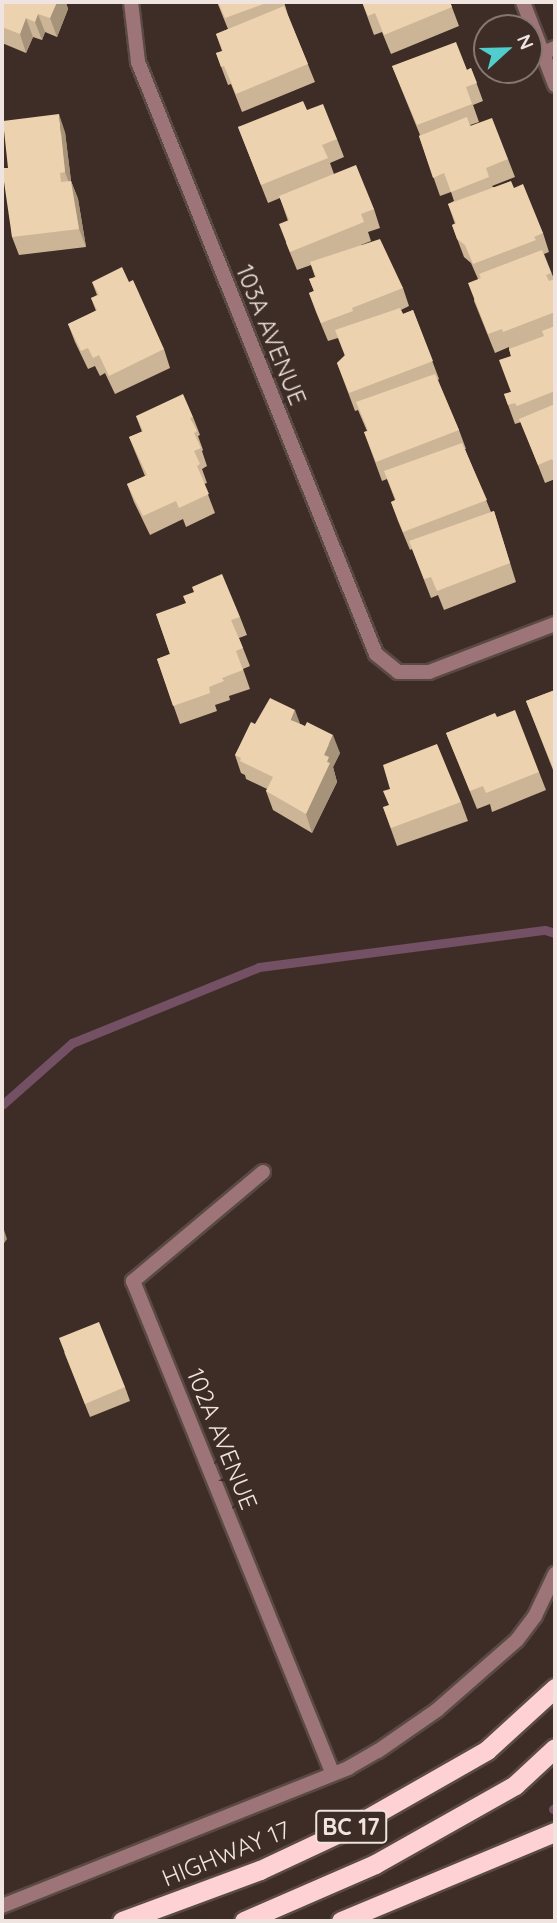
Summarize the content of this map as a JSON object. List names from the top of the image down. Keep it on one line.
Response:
{"streets":{"highway":["BC 17","HIGHWAY 17"],"street":["103A AVENUE","102A AVENUE"]},"north":"right"}
